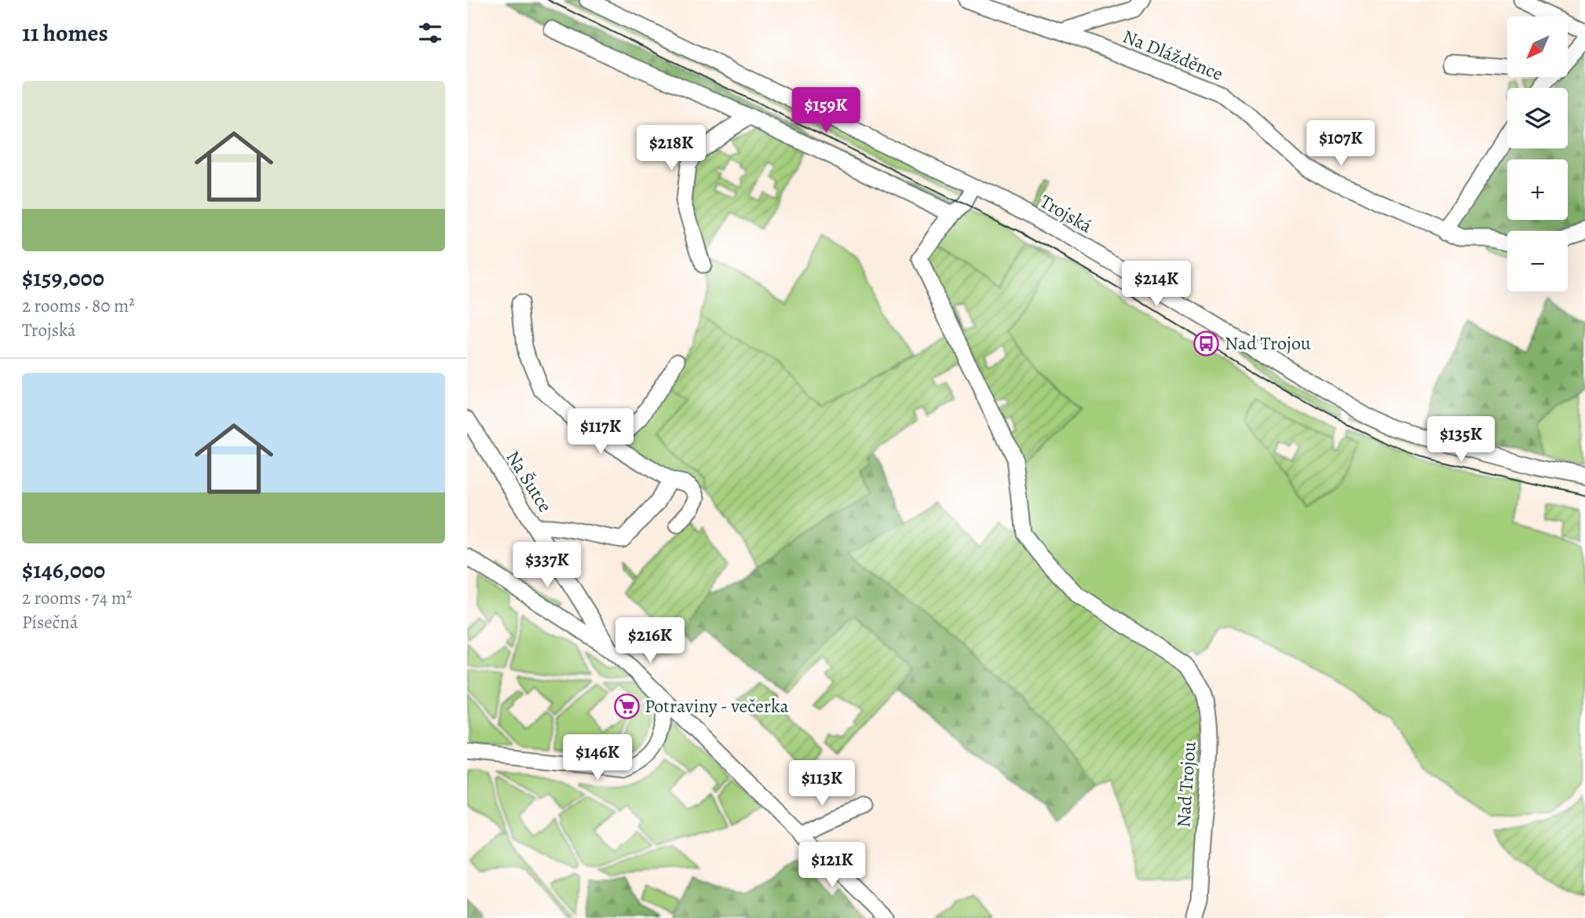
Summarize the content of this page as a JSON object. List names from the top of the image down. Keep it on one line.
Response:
{"streets":{"street":["Na Dlážděnce","Trojská","Na Šutce","Nad Trojou"]},"crossings":[["Trojská","Nad Trojou"]],"places":{"bus stop":["Nad Trojou"],"supermarket":["Potraviny - večerka"]},"north":"bottom left","page":{"heading":"11 homes","map_buttons":["+","−"],"list":[{"name":"$159,000","note":"2 rooms · 80 m² · Trojská"},{"name":"$146,000","note":"2 rooms · 74 m² · Písečná"}],"price":["$159K","$107K","$218K","$214K","$117K","$135K","$337K","$216K","$146K","$113K","$121K"]}}
